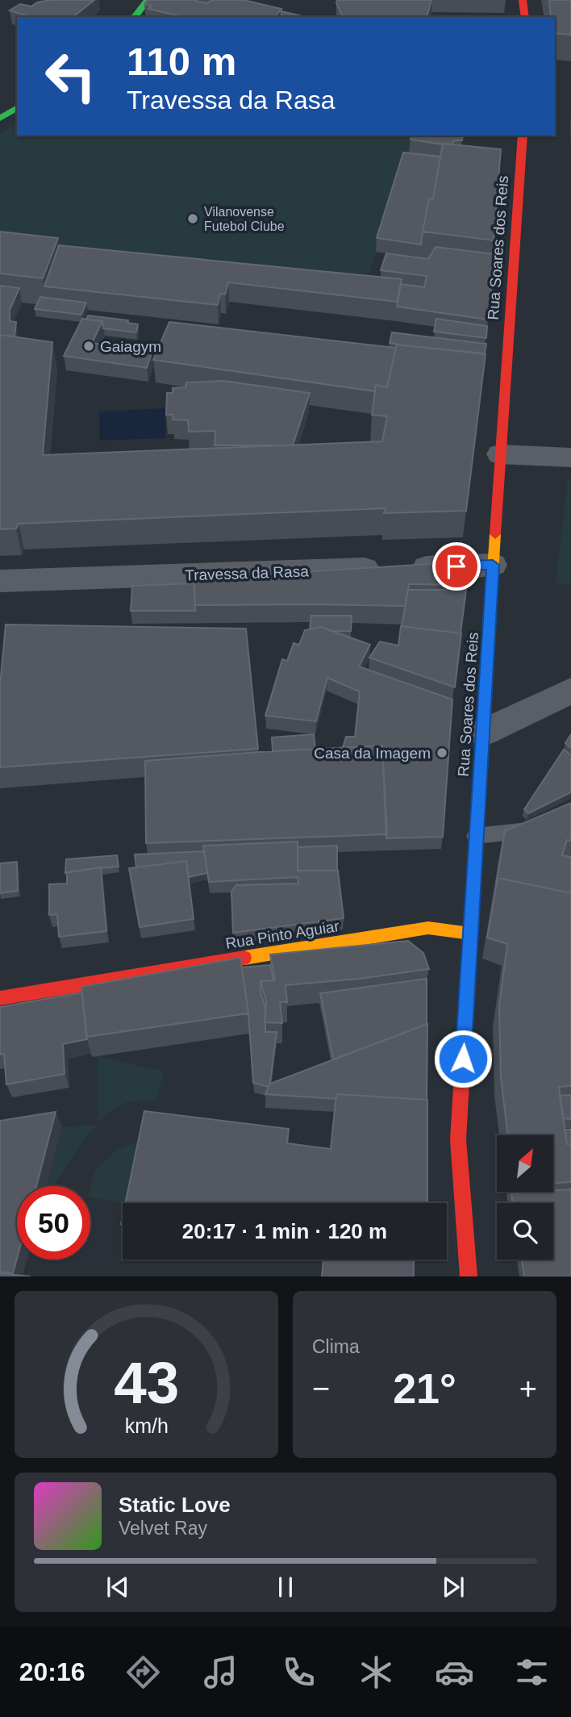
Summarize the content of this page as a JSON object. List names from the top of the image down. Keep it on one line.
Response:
{"streets":{"main road":["Rua Soares dos Reis","Rua Pinto Aguiar"],"street":["Travessa da Rasa"]},"crossings":[["Rua Soares dos Reis","Travessa da Rasa"],["Rua Soares dos Reis","Rua Pinto Aguiar"]],"places":["Vilanovense Futebol Clube","Gaiagym","Casa da Imagem"],"north":"top right","page":{"turn":["110 m","Travessa da Rasa"],"limit":"50","trip":"20:17 · 1 min · 120 m","tile":"Clima","heat":["−","21°","+"],"song":["Static Love","Velvet Ray"],"tabs":"20:16","gauge":["43","km/h"]}}
